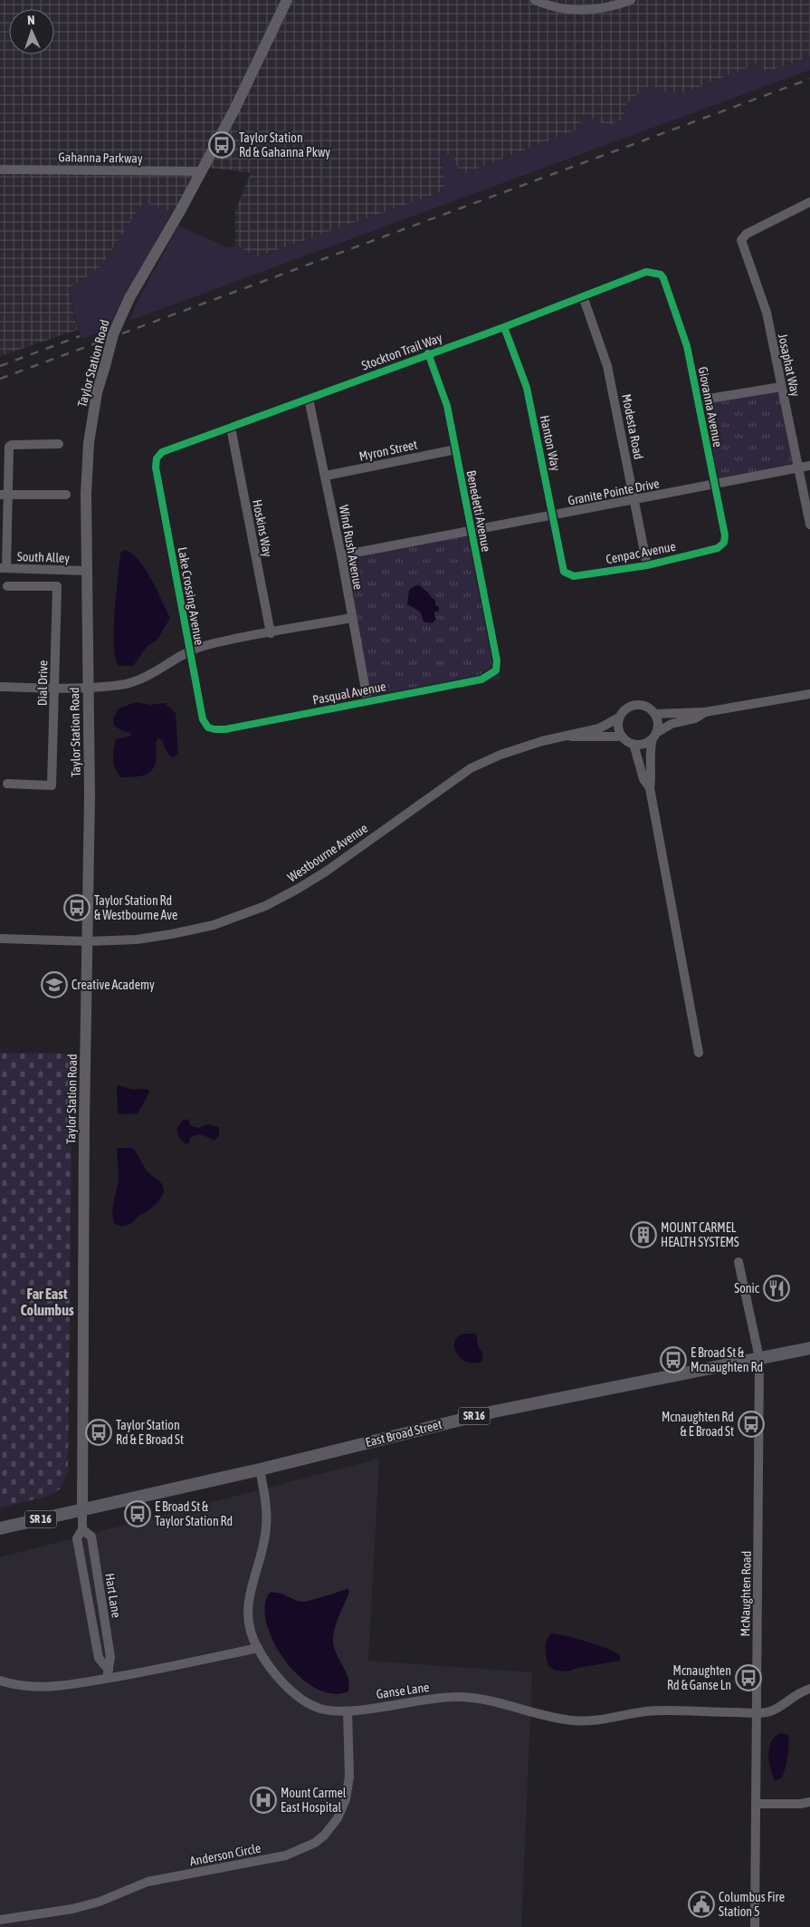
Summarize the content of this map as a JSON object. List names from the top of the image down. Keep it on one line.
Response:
{"streets":{"highway":["SR 16","East Broad Street"],"main road":["Taylor Station Road"],"street":["Gahanna Parkway","Stockton Trail Way","Josaphat Way","Giovanna Avenue","Modesta Road","Hanton Way","Myron Street","Granite Pointe Drive","Benedetti Avenue","Hoskins Way","Wind Rush Avenue","Cenpac Avenue","South Alley","Lake Crossing Avenue","Dial Drive","Pasqual Avenue","Westbourne Avenue","McNaughten Road","Hart Lane","Ganse Lane","Anderson Circle"]},"crossings":[["Gahanna Parkway","Taylor Station Road"],["Stockton Trail Way","Giovanna Avenue"],["Stockton Trail Way","Modesta Road"],["Stockton Trail Way","Hanton Way"],["Stockton Trail Way","Benedetti Avenue"],["Stockton Trail Way","Hoskins Way"],["Stockton Trail Way","Wind Rush Avenue"],["Stockton Trail Way","Lake Crossing Avenue"],["Taylor Station Road","South Alley"],["Taylor Station Road","Westbourne Avenue"],["Taylor Station Road","East Broad Street"],["Taylor Station Road","Hart Lane"],["Josaphat Way","Granite Pointe Drive"],["Giovanna Avenue","Granite Pointe Drive"],["Giovanna Avenue","Cenpac Avenue"],["Modesta Road","Granite Pointe Drive"],["Modesta Road","Cenpac Avenue"],["Hanton Way","Granite Pointe Drive"],["Hanton Way","Cenpac Avenue"],["Myron Street","Benedetti Avenue"],["Myron Street","Wind Rush Avenue"],["Granite Pointe Drive","Benedetti Avenue"],["Granite Pointe Drive","Wind Rush Avenue"],["Benedetti Avenue","Pasqual Avenue"],["Wind Rush Avenue","Pasqual Avenue"],["Lake Crossing Avenue","Pasqual Avenue"],["East Broad Street","McNaughten Road"],["East Broad Street","Hart Lane"],["East Broad Street","Ganse Lane"],["McNaughten Road","Ganse Lane"],["Ganse Lane","Anderson Circle"]],"districts":["Far East Columbus"],"places":{"bus stop":["Taylor Station Rd & Gahanna Pkwy","Taylor Station Rd & Westbourne Ave","E Broad St & Mcnaughten Rd","Mcnaughten Rd & E Broad St","Taylor Station Rd & E Broad St","E Broad St & Taylor Station Rd","Mcnaughten Rd & Ganse Ln"],"school or university":["Creative Academy"],"building":["MOUNT CARMEL HEALTH SYSTEMS"],"restaurant":["Sonic"],"hospital":["Mount Carmel East Hospital"],"public building":["Columbus Fire Station 5"]},"north":"top"}
